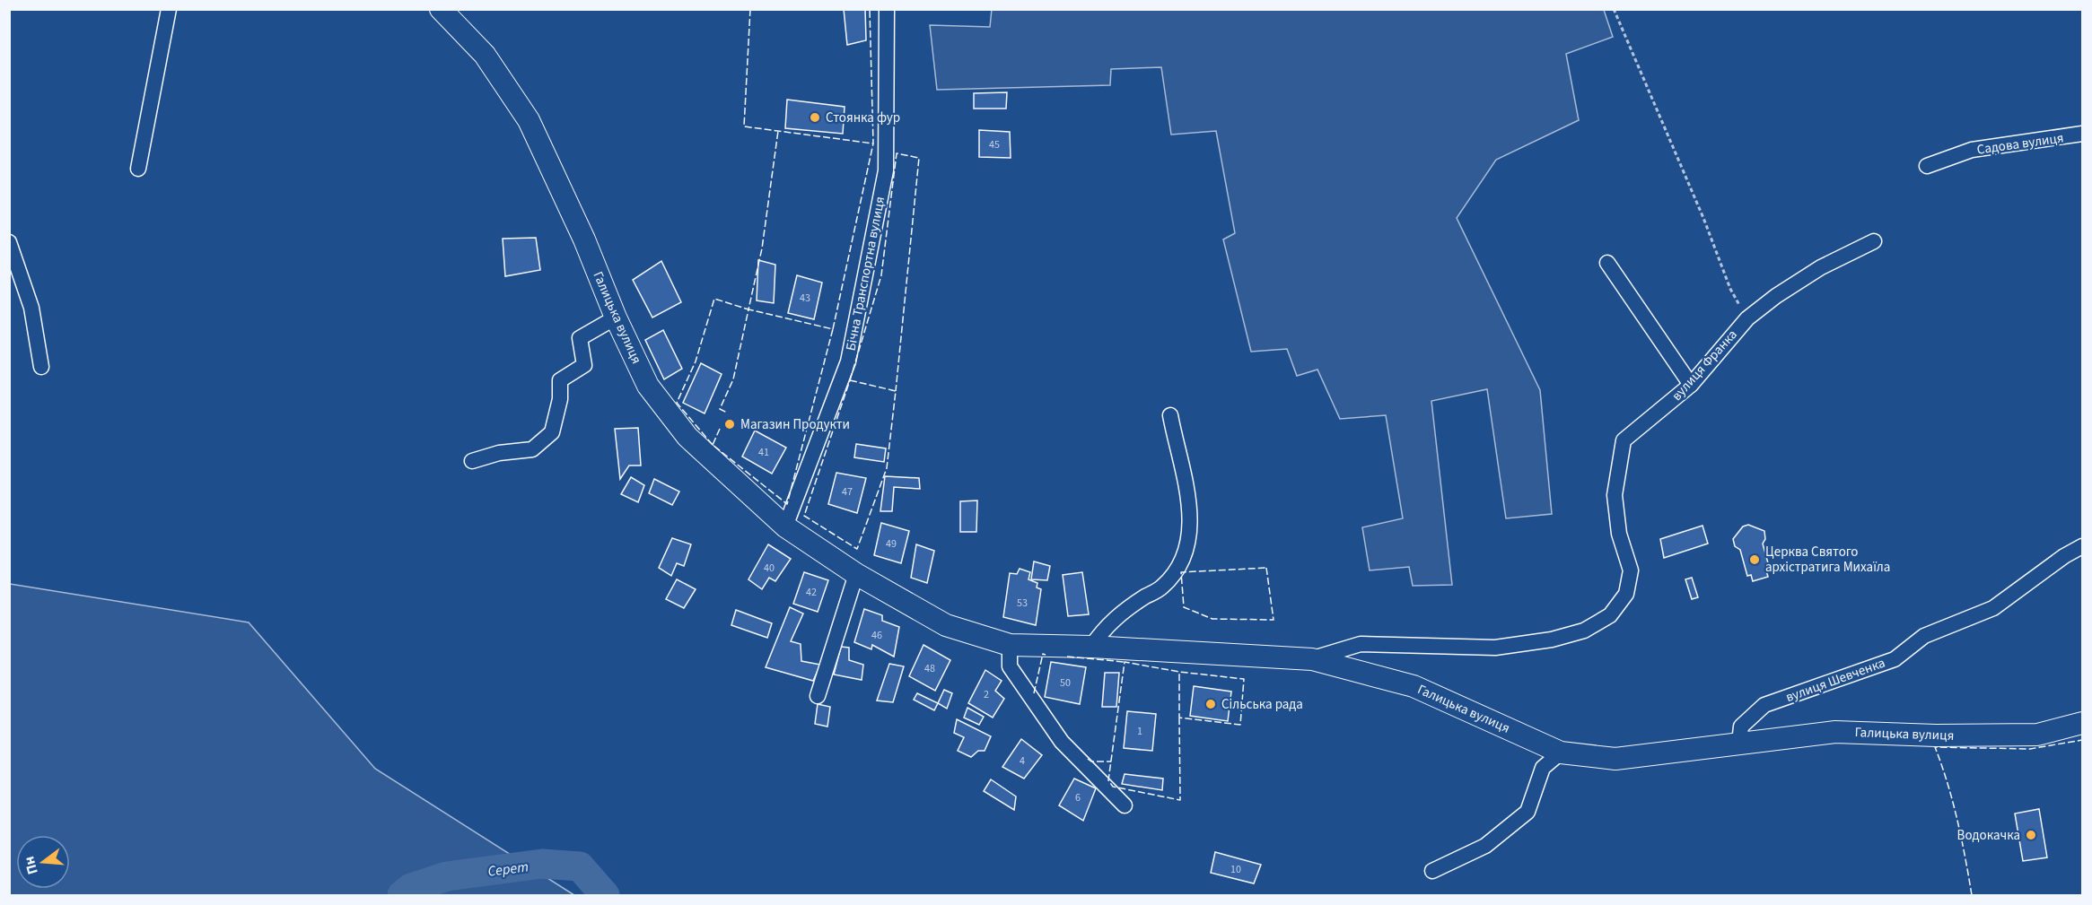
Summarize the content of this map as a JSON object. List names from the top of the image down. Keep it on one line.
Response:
{"streets":{"main road":["Галицька вулиця"],"street":["Садова вулиця","Бічна Транспортна вулиця","вулиця Франка","вулиця Шевченка"]},"crossings":[["Бічна Транспортна вулиця","Галицька вулиця"],["Галицька вулиця","вулиця Франка"],["Галицька вулиця","вулиця Шевченка"]],"water":["Серет"],"places":["Стоянка фур","Магазин Продукти","Церква Святого архістратига Михаїла","Сільська рада","Водокачка"],"house_numbers":["45","43","41","47","49","40","42","53","46","48","50","2","1","4","6","10"],"north":"left"}
